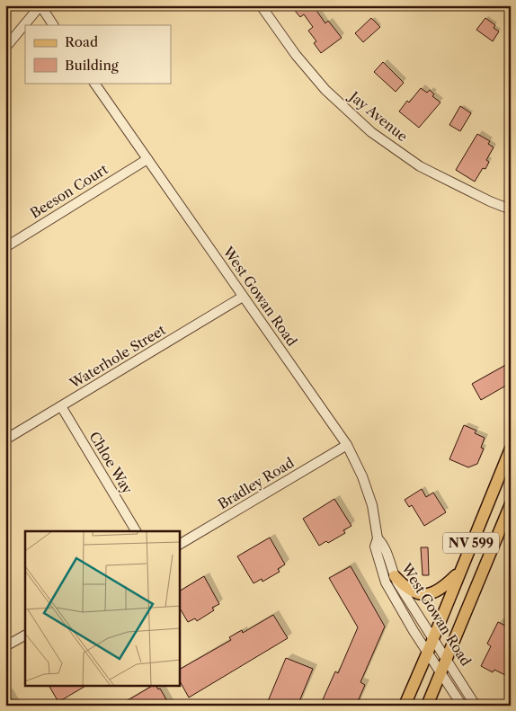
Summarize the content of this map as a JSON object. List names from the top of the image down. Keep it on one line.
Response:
{"streets":{"main road":["NV 599"],"street":["Jay Avenue","Beeson Court","West Gowan Road","Waterhole Street","Chloe Way","Bradley Road"]},"crossings":[["Beeson Court","West Gowan Road"],["West Gowan Road","Waterhole Street"],["West Gowan Road","Bradley Road"],["West Gowan Road","NV 599"],["Waterhole Street","Chloe Way"]],"legend":["Road","Building"]}
